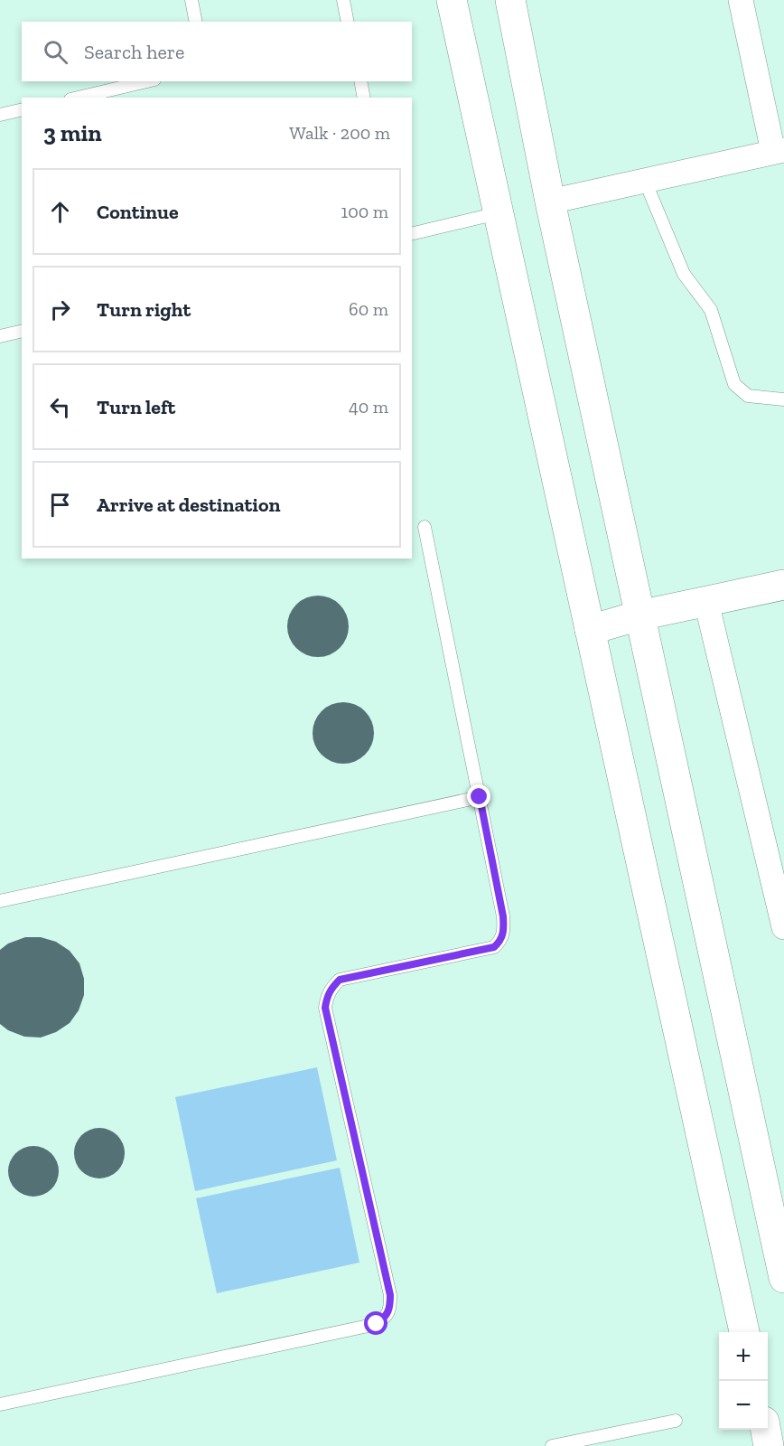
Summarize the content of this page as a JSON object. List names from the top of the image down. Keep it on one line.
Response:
{"page":{"search":"Search here","heading":["3 min","Walk · 200 m"],"list":[["Continue","100 m"],["Turn right","60 m"],["Turn left","40 m"],"Arrive at destination"],"map_buttons":["+","−"]}}
